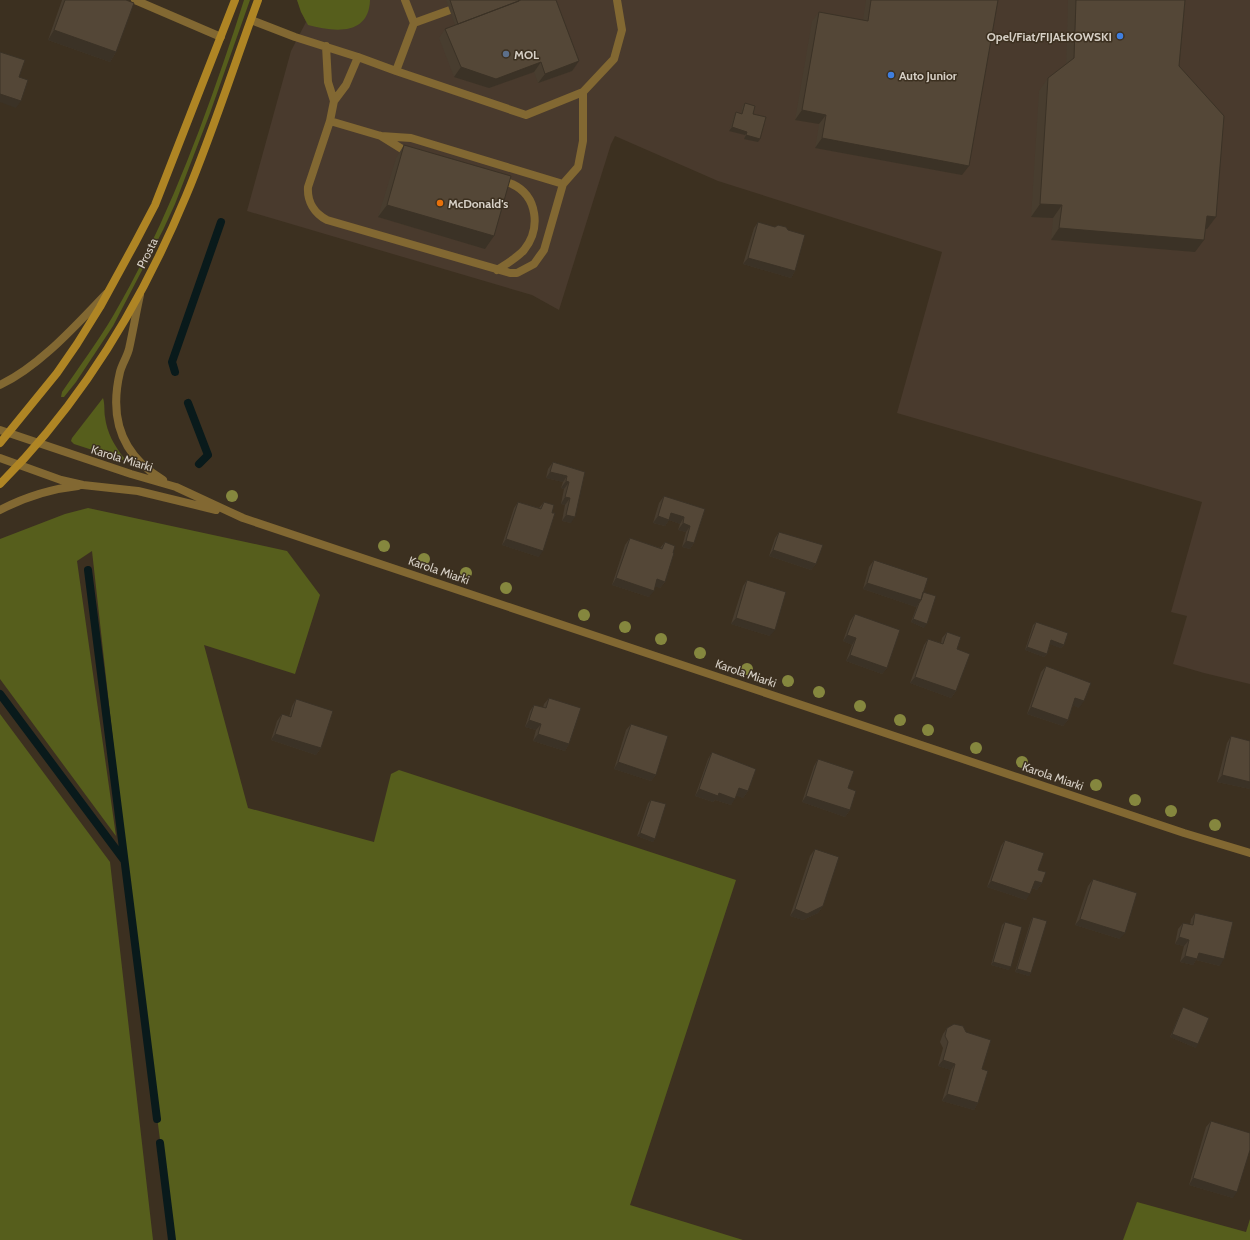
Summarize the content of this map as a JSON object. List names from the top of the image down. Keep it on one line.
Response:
{"streets":{"main road":["Prosta"],"street":["Karola Miarki"]},"crossings":[["Prosta","Karola Miarki"]],"places":["Opel/Fiat/FIJAŁKOWSKI","MOL","Auto Junior","McDonald's"]}
